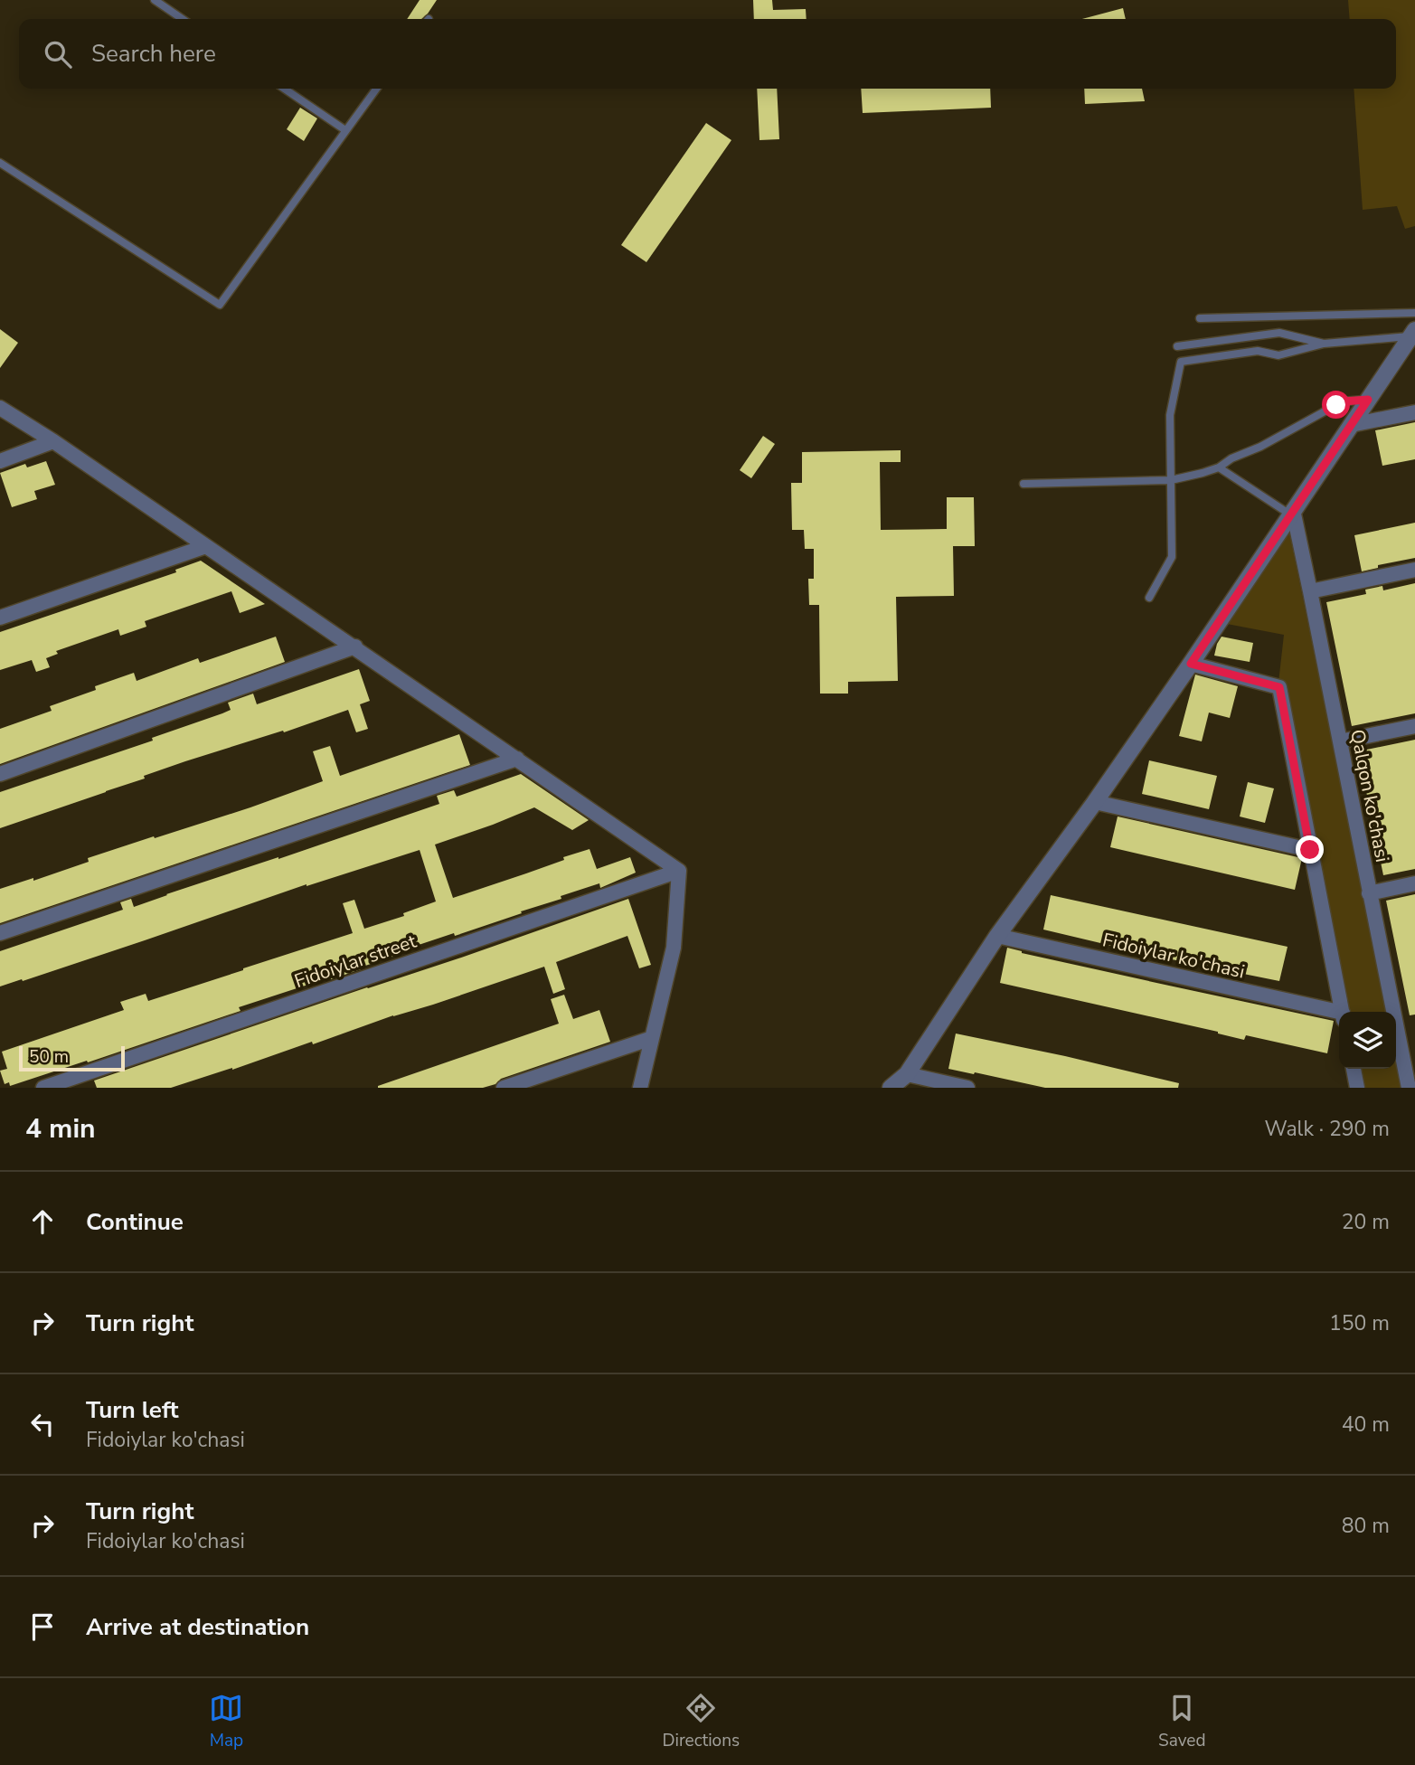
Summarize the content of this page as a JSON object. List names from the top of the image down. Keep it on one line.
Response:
{"streets":{"street":["Qalqon ko'chasi","Fidoiylar ko'chasi","Fidoiylar street"]},"scale_bar":"50 m","page":{"search":"Search here","scale":"50 m","heading":["4 min","Walk · 290 m"],"list":[["Continue","20 m"],["Turn right","150 m"],["Turn left","Fidoiylar ko'chasi","40 m"],["Turn right","Fidoiylar ko'chasi","80 m"],"Arrive at destination"],"nav":["Map","Directions","Saved"]}}
